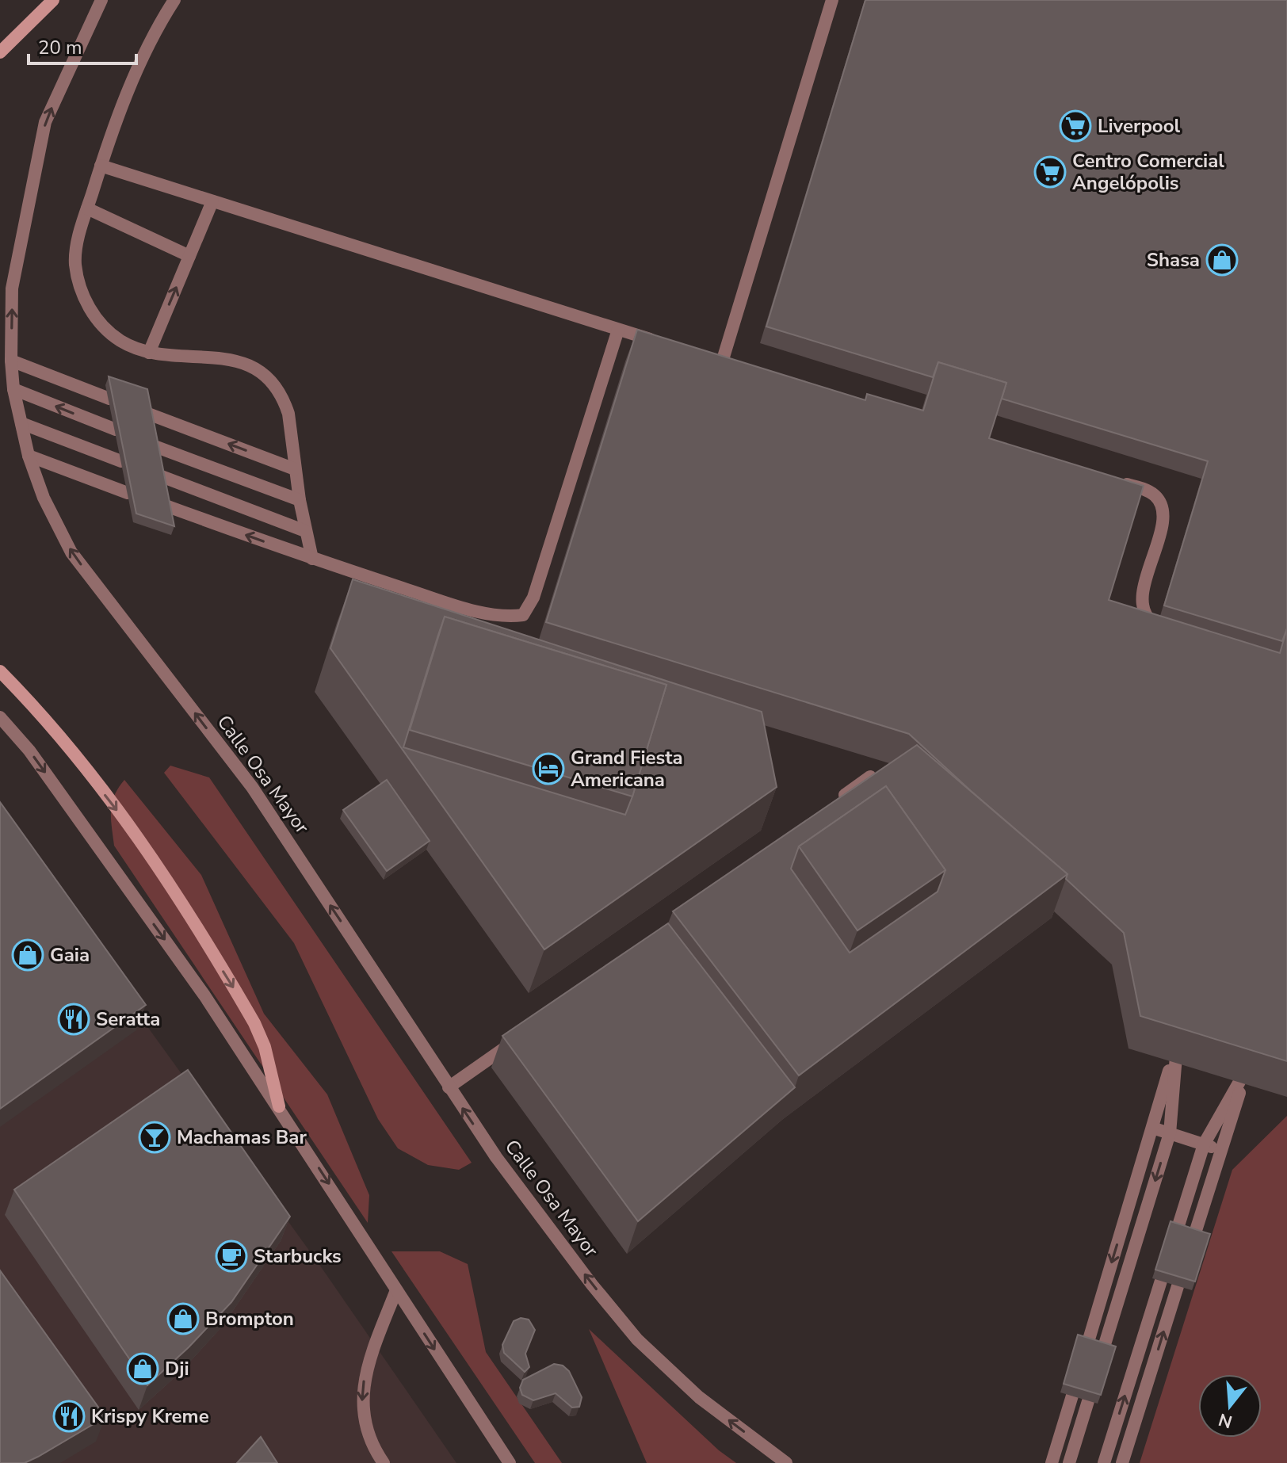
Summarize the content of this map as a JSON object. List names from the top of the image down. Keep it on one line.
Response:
{"streets":{"street":["Calle Osa Mayor"]},"one_way":["Calle Osa Mayor"],"places":{"supermarket":["Liverpool","Centro Comercial Angelópolis"],"shop":["Shasa","Gaia","Brompton","Dji"],"hotel":["Grand Fiesta Americana"],"restaurant":["Seratta","Krispy Kreme"],"bar":["Machamas Bar"],"cafe":["Starbucks"]},"scale_bar":"20 m","north":"bottom"}
